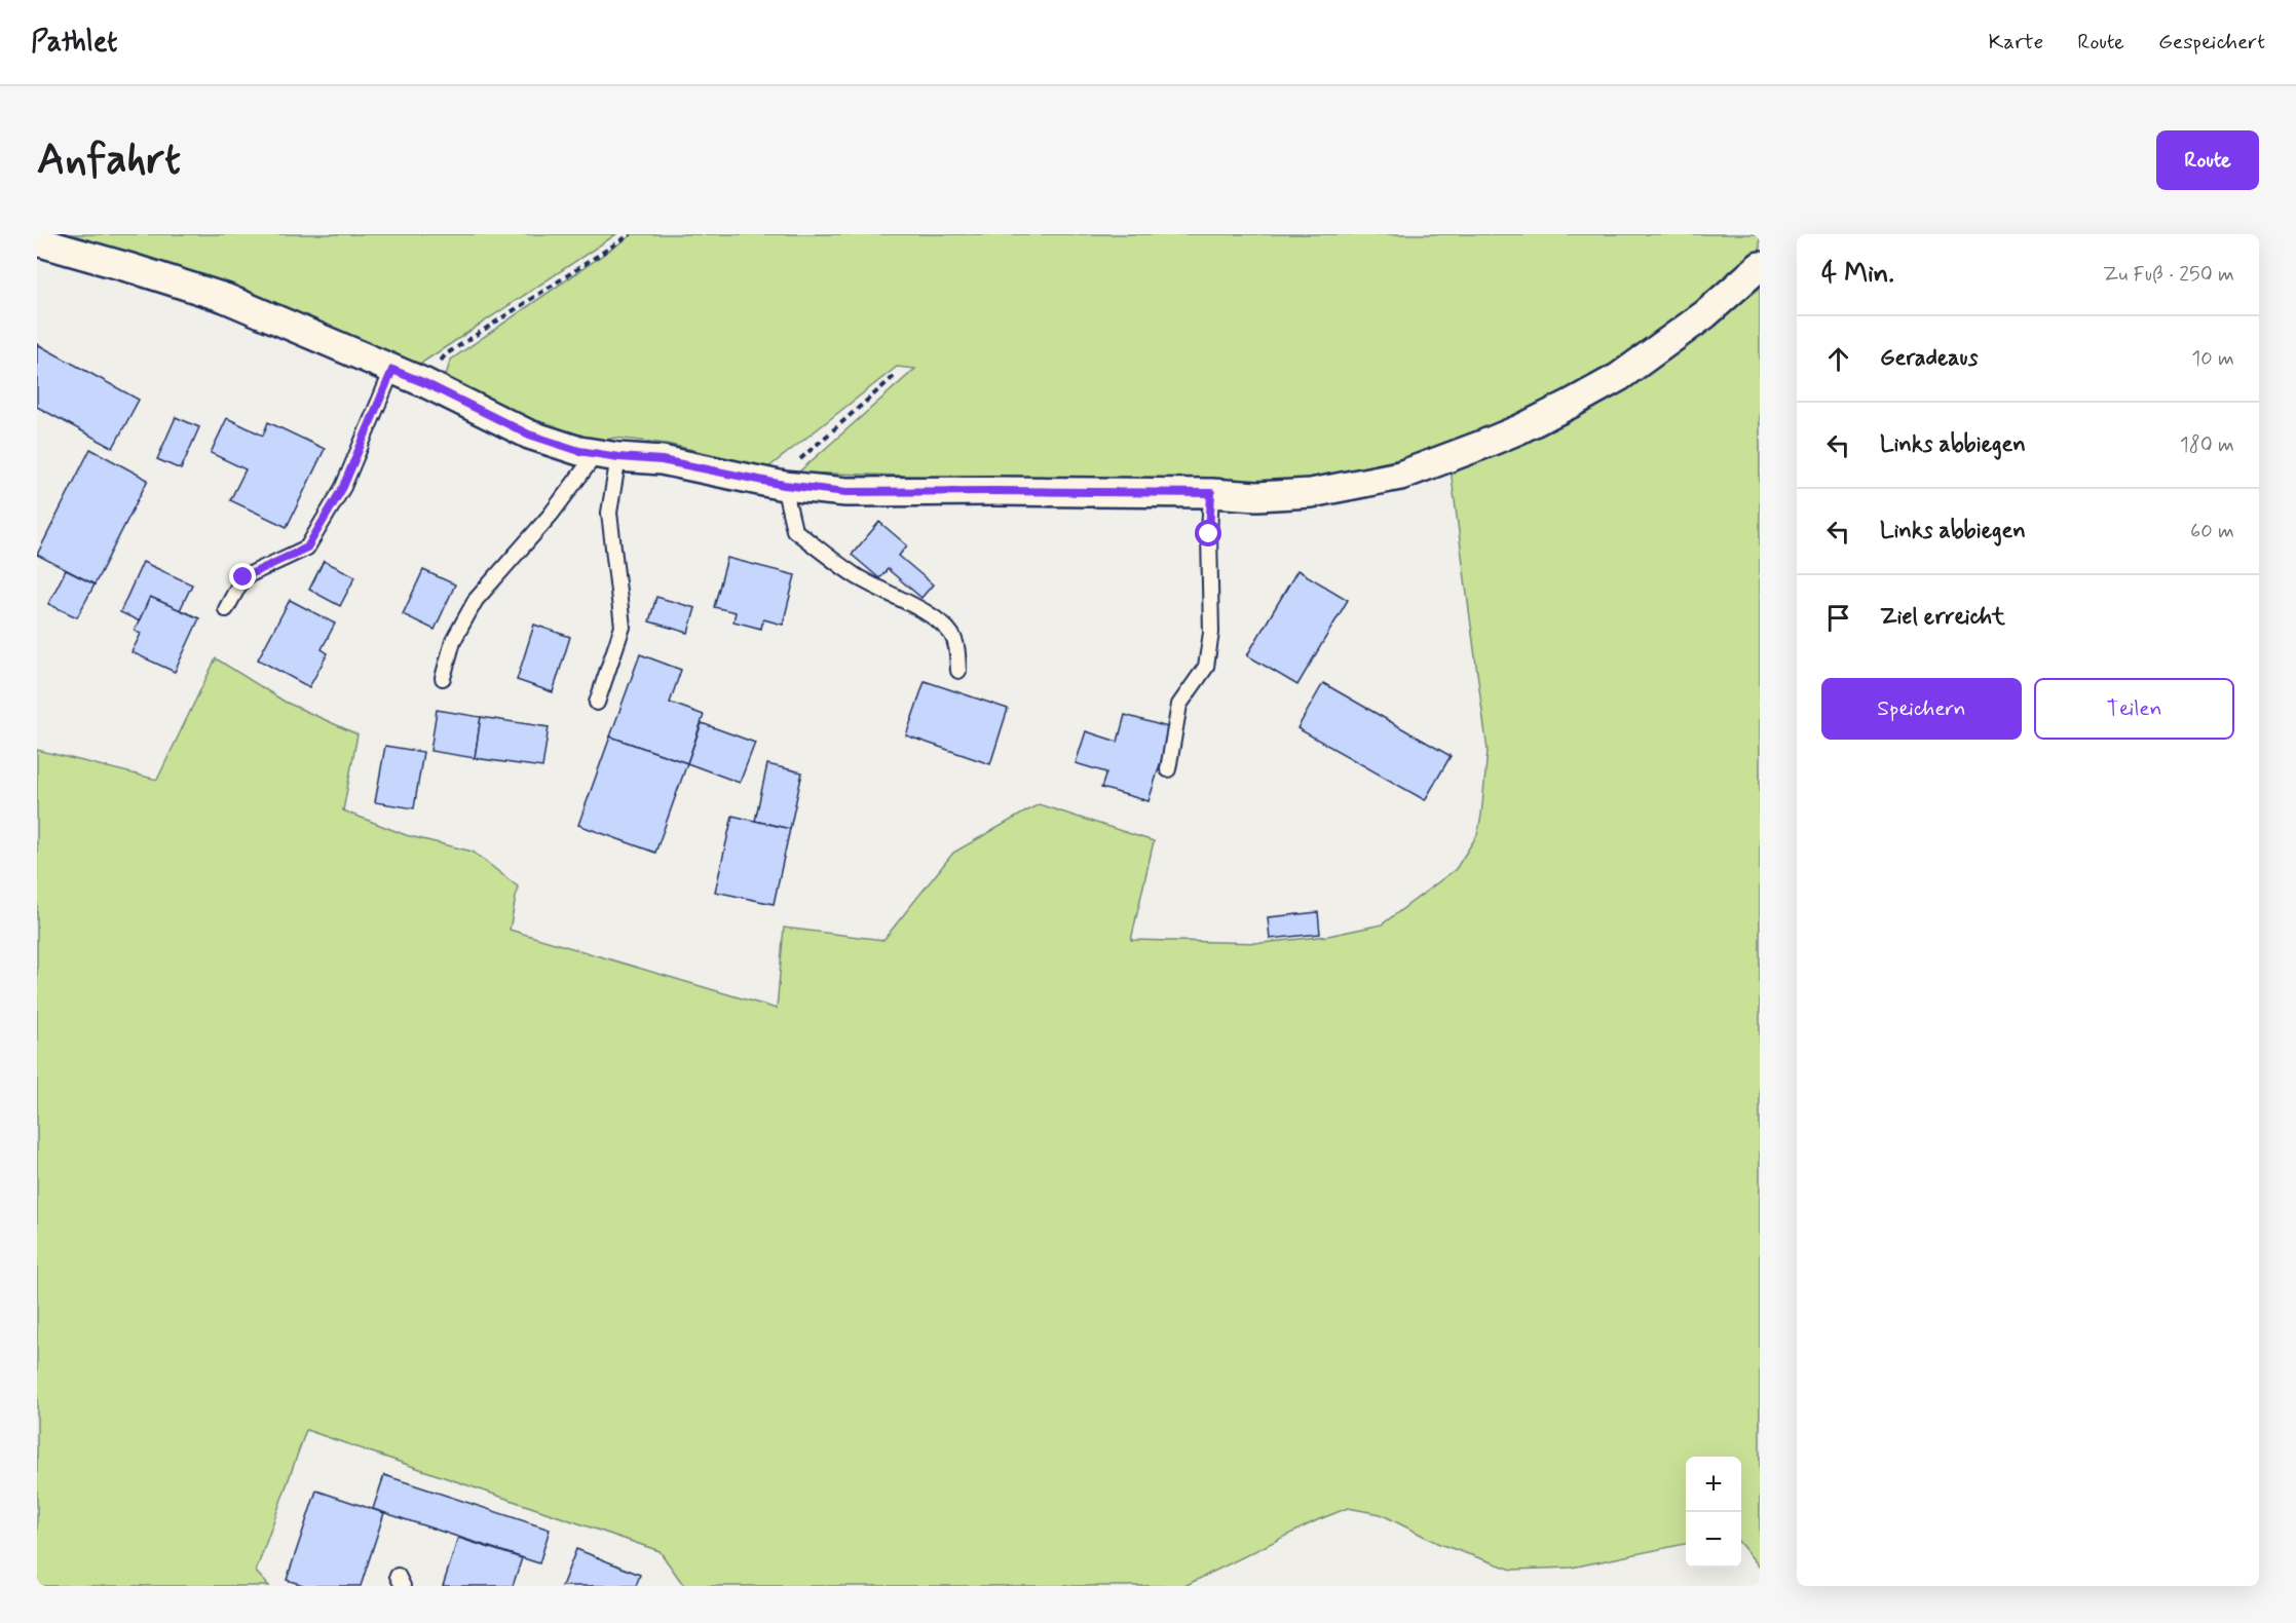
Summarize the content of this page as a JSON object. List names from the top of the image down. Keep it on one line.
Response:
{"page":{"header":"Pathlet","nav":["Karte","Route","Gespeichert"],"buttons":["Route",["Speichern","Teilen"]],"title":"Anfahrt","heading":["4 Min.","Zu Fuß · 250 m"],"list":[["Geradeaus","10 m"],["Links abbiegen","180 m"],["Links abbiegen","60 m"],"Ziel erreicht"],"map_buttons":["+","−"]}}
